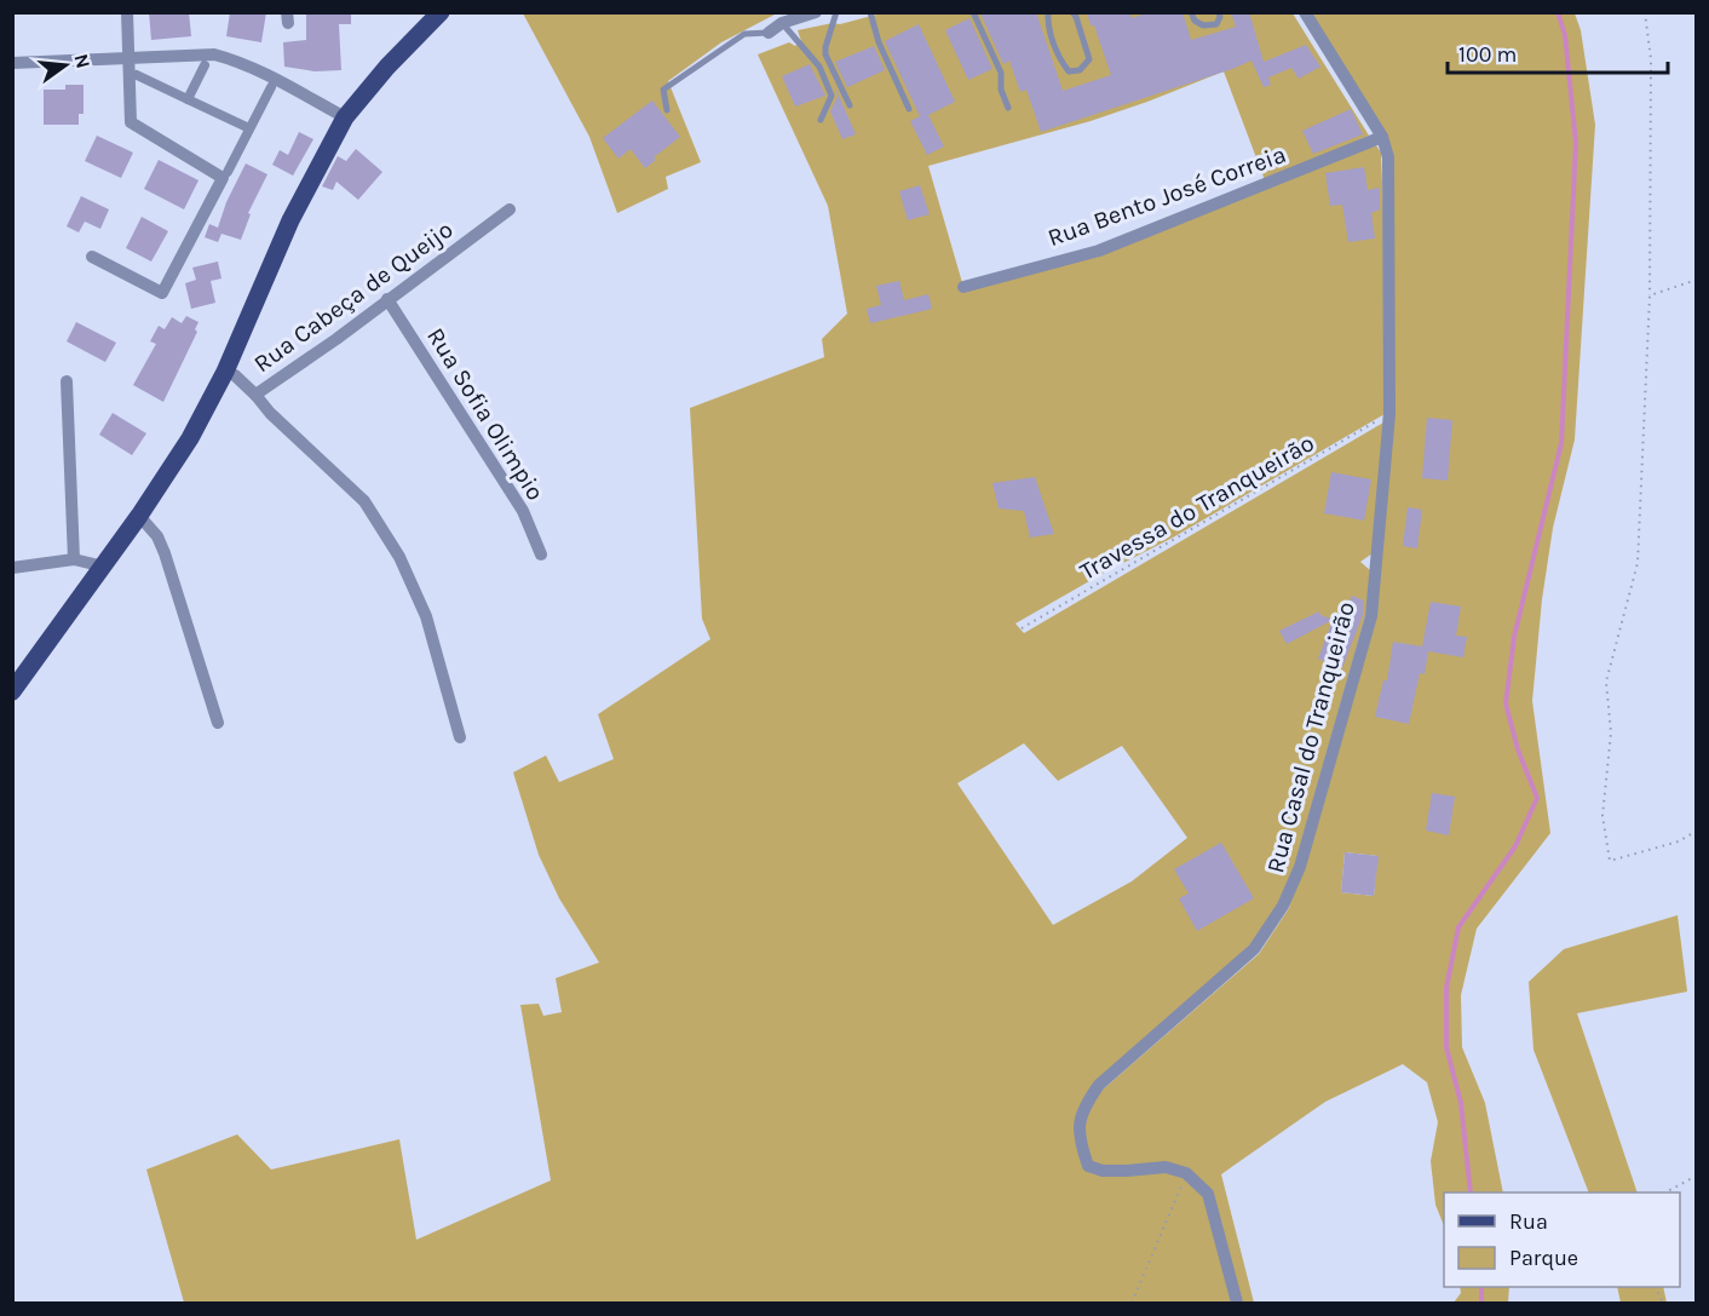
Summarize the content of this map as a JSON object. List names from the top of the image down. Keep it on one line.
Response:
{"streets":{"street":["Rua Bento José Correia","Rua Cabeça de Queijo","Rua Sofia Olimpio","Rua Casal do Tranqueirão"],"path":["Travessa do Tranqueirão"]},"crossings":[["Rua Bento José Correia","Rua Casal do Tranqueirão"],["Rua Cabeça de Queijo","Rua Sofia Olimpio"],["Travessa do Tranqueirão","Rua Casal do Tranqueirão"]],"legend":["Rua","Parque"],"scale_bar":"100 m","north":"right"}
